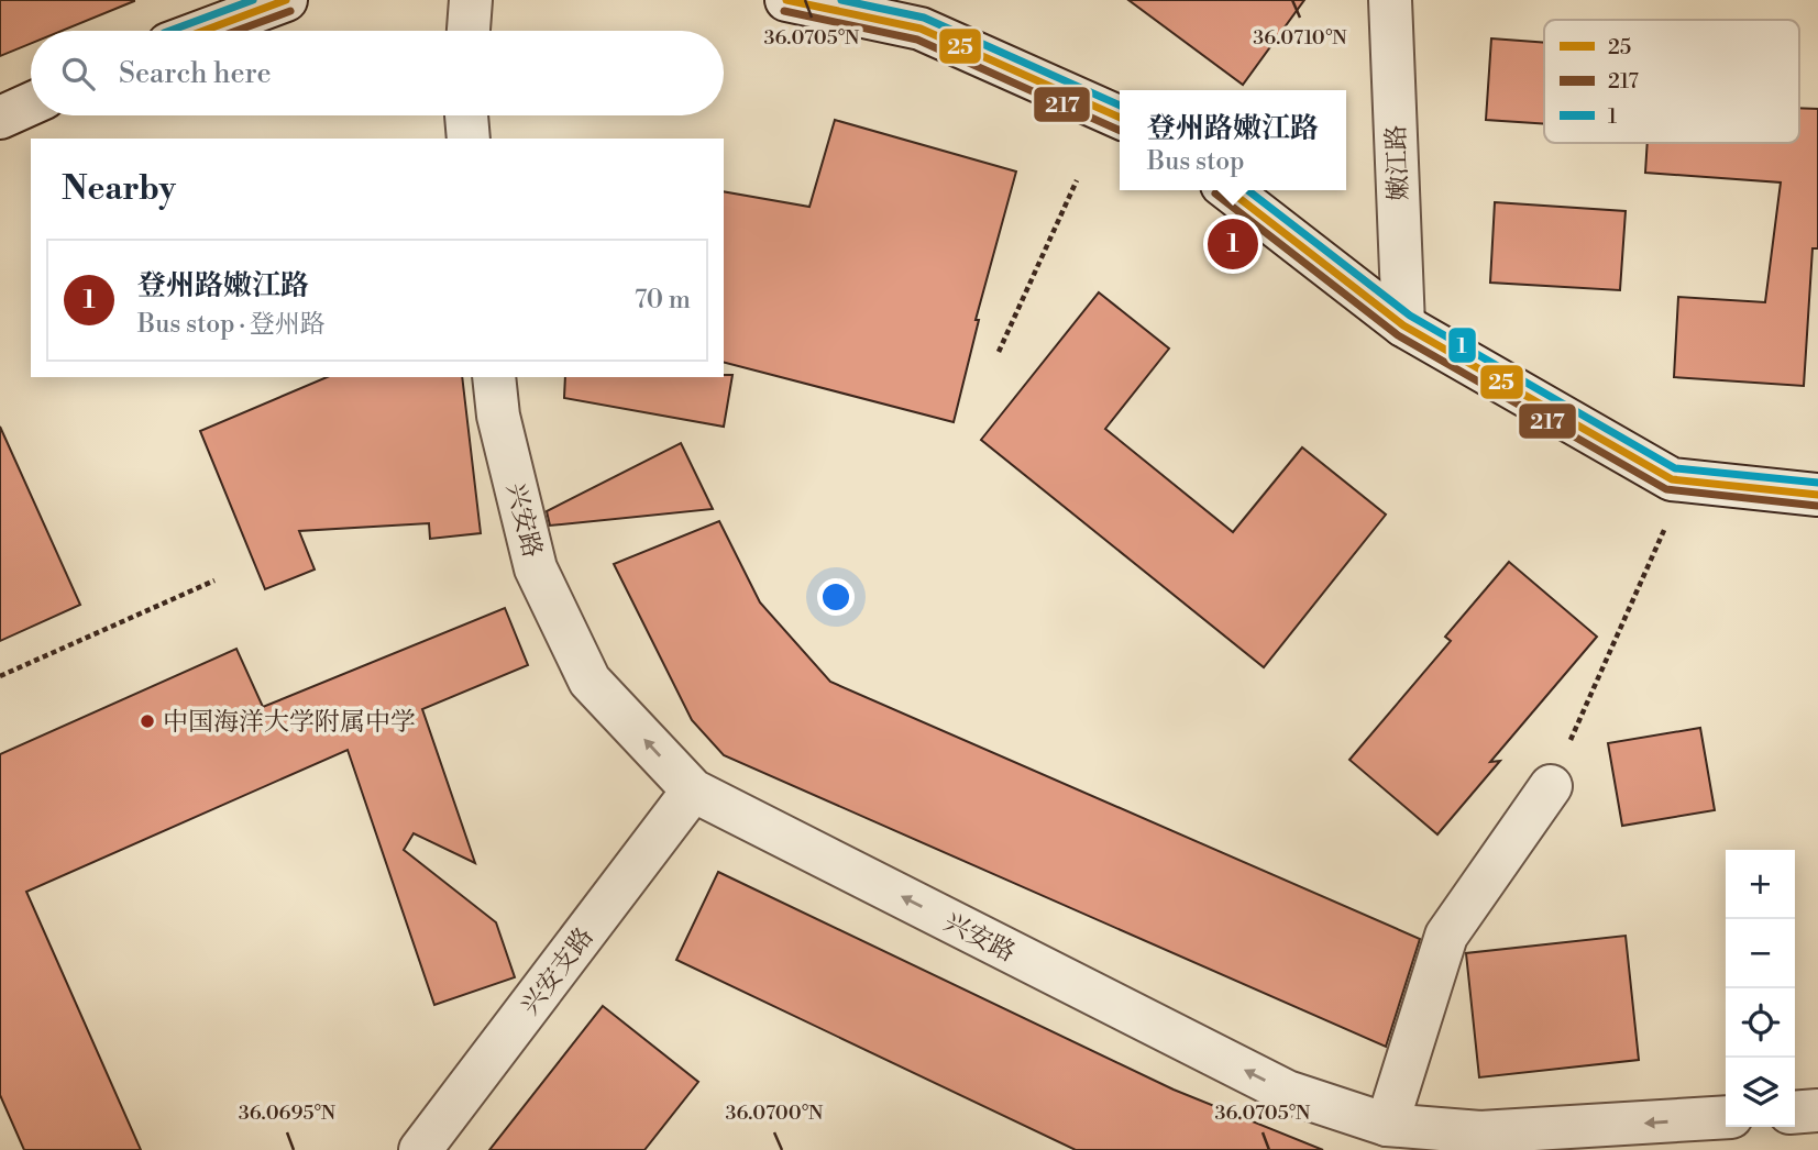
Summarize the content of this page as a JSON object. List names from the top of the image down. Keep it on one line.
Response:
{"streets":{"street":["嫩江路","兴安路","兴安支路"]},"crossings":[["兴安路","兴安支路"]],"one_way":["兴安路"],"places":["中国海洋大学附属中学"],"lines":["transit line 25","transit line 1","transit line 217"],"legend":["25","217","1"],"page":{"search":"Search here","popup":["登州路嫩江路","Bus stop"],"heading":"Nearby","pins":"1","list":[{"mark":"1","name":"登州路嫩江路","note":"Bus stop · 登州路","value":"70 m"}],"map_buttons":["+","−"]},"coordinates":["36.0705°N","36.0710°N","36.0695°N","36.0700°N"]}
